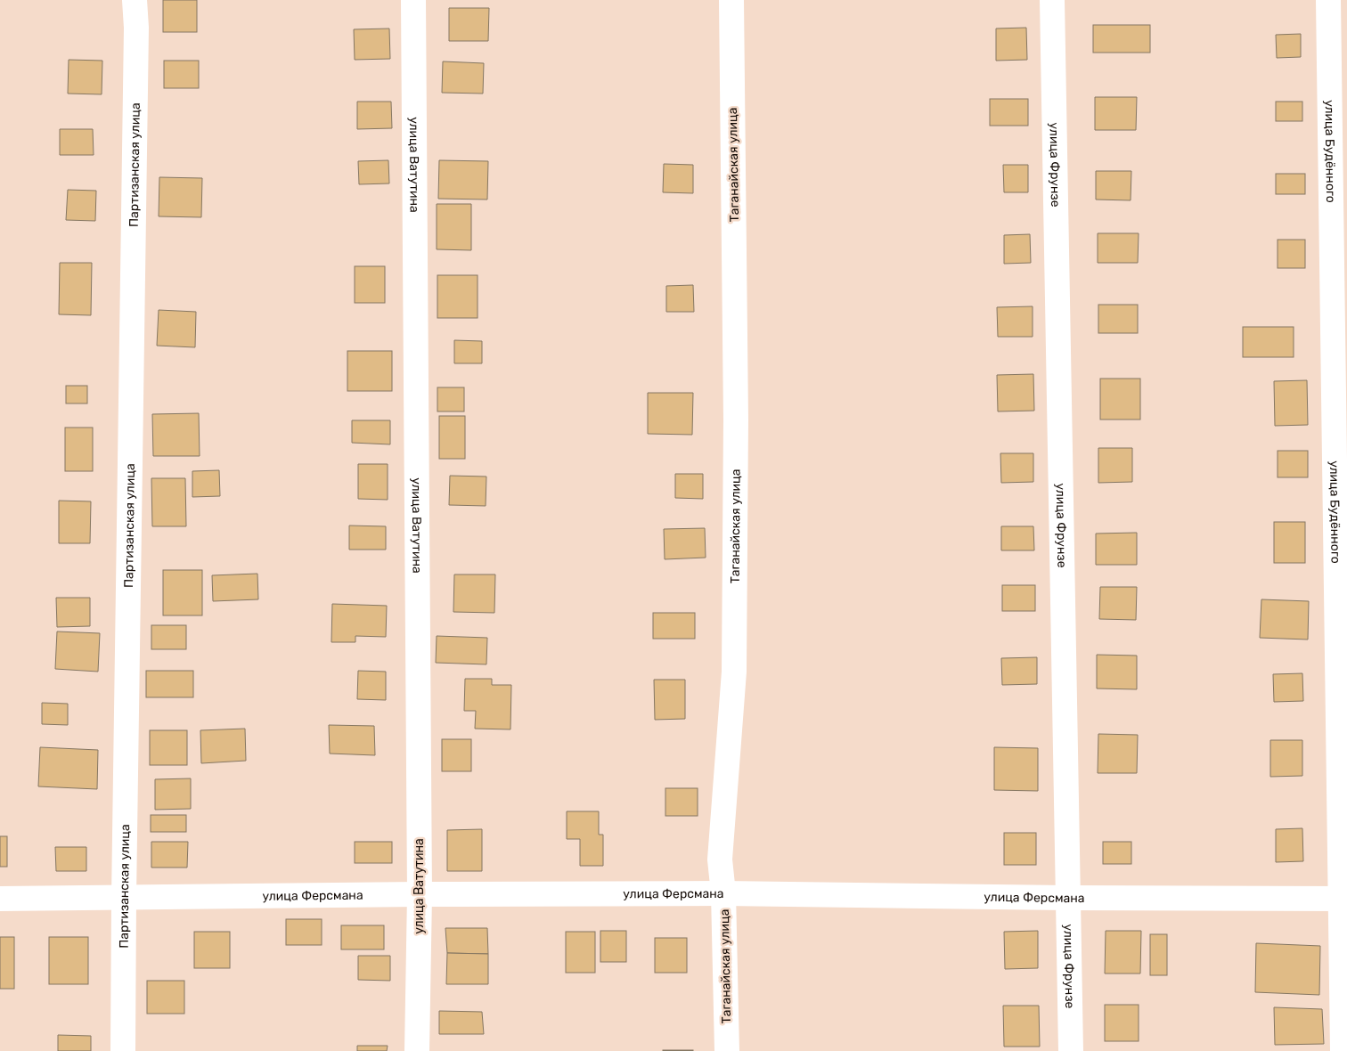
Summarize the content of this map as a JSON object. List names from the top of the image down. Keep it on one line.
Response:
{"streets":{"street":["улица Будённого","Партизанская улица","улица Ватутина","Таганайская улица","улица Фрунзе","улица Ферсмана"]},"crossings":[["улица Будённого","улица Ферсмана"],["Партизанская улица","улица Ферсмана"],["улица Ватутина","улица Ферсмана"],["Таганайская улица","улица Ферсмана"],["улица Фрунзе","улица Ферсмана"]]}
